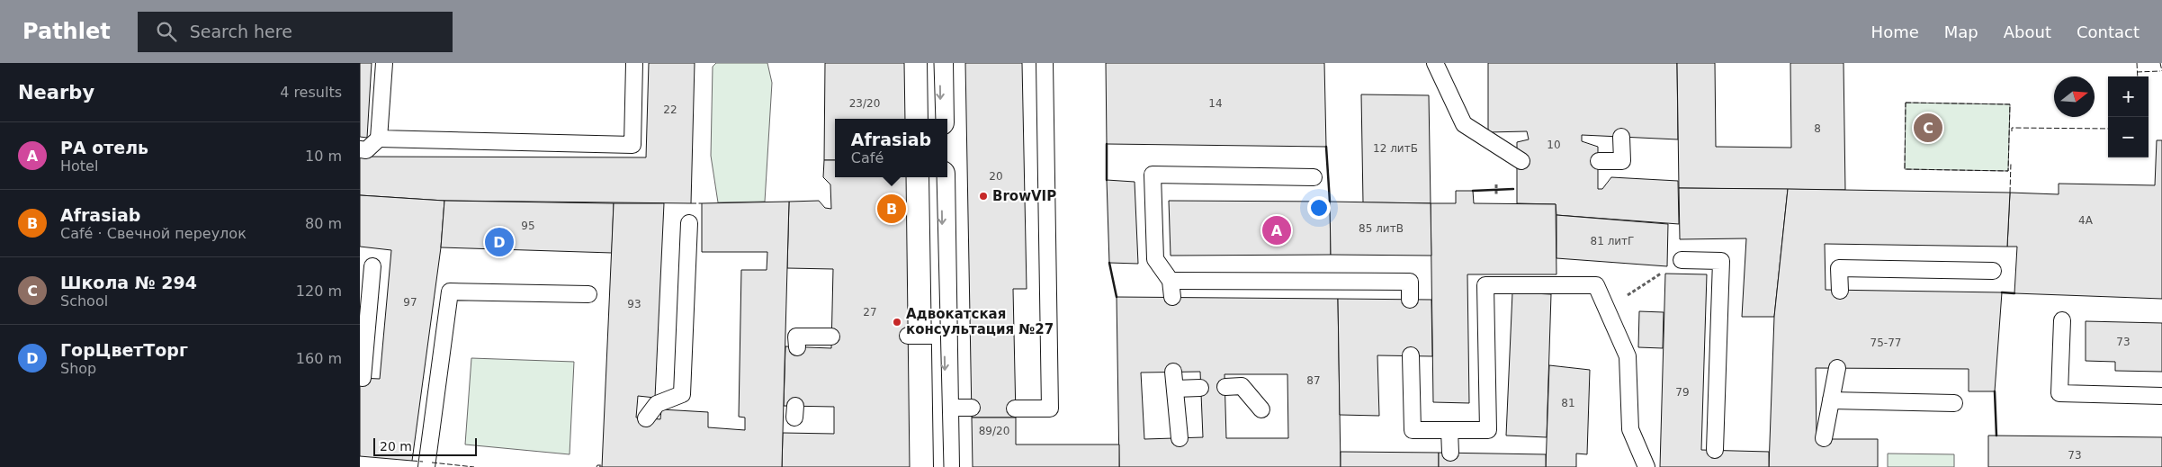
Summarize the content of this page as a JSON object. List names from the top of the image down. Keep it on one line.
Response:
{"places":["BrowVIP","Адвокатская консультация №27"],"house_numbers":["23/20","14","22","8","10","12 литБ","20","4А","95","85 литВ","81 литГ","97","93","27","73","75-77","87","79","81","89/20","73"],"scale_bar":"20 m","north":"right","page":{"header":"Pathlet","search":"Search here","nav":["Home","Map","About","Contact"],"heading":["Nearby","4 results"],"map_buttons":["+","−"],"pins":["C","B","A","D"],"popup":["Afrasiab","Café"],"list":[{"mark":"A","name":"РА отель","note":"Hotel","value":"10 m"},{"mark":"B","name":"Afrasiab","note":"Café · Свечной переулок","value":"80 m"},{"mark":"C","name":"Школа № 294","note":"School","value":"120 m"},{"mark":"D","name":"ГорЦветТорг","note":"Shop","value":"160 m"}],"scale":"20 m"}}
